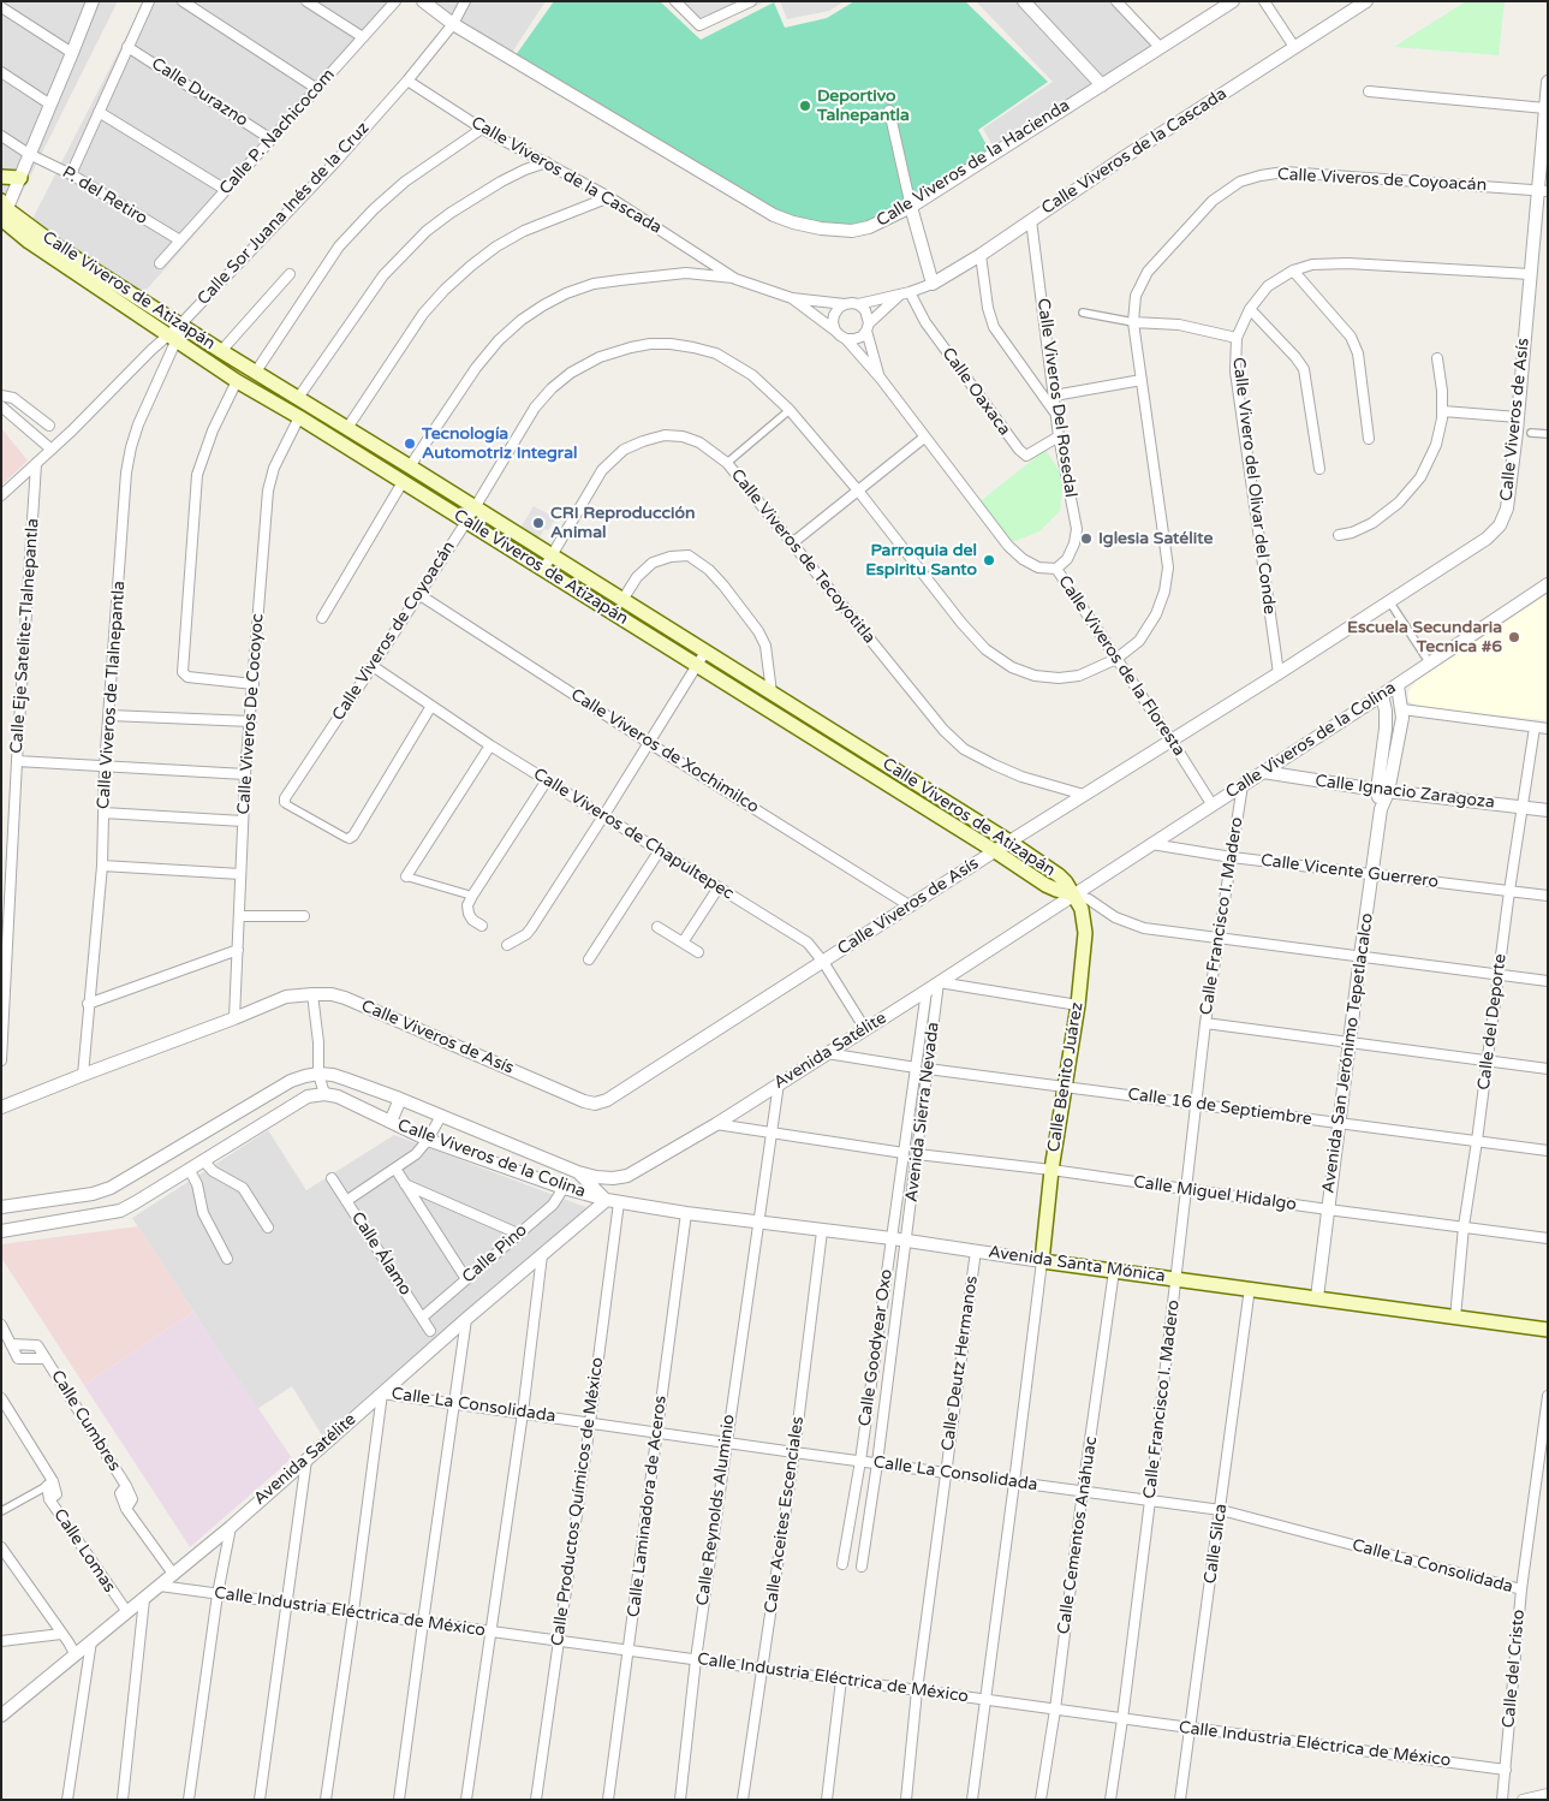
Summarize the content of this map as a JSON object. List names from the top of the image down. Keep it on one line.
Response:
{"streets":{"main road":["Calle Viveros de Atizapán","Calle Benito Juárez","Avenida Santa Mónica"],"street":["Calle Durazno","Calle P. Nachicocom","Calle Viveros de la Cascada","Calle Viveros de la Hacienda","Calle Viveros de Coyoacán","P. del Retiro","Calle Sor Juana Inés de la Cruz","Calle Oaxaca","Calle Viveros Del Rosedal","Calle Viveros de Asís","Calle Vivero del Olivar del Conde","Calle Viveros de Tecoyotitla","Calle Eje Satelite-Tlalnepantla","Calle Viveros de la Floresta","Calle Viveros de Tlalnepantla","Calle Viveros De Cocoyoc","Calle Viveros de la Colina","Calle Viveros de Xochimilco","Calle Ignacio Zaragoza","Calle Viveros de Chapultepec","Calle Vicente Guerrero","Calle Francisco I. Madero","Calle del Deporte","Avenida Satélite","Avenida San Jerónimo Tepetlacalco","Calle 16 de Septiembre","Avenida Sierra Nevada","Calle Miguel Hidalgo","Calle Álamo","Calle Pino","Calle Goodyear Oxo","Calle Deutz Hermanos","Calle La Consolidada","Calle Cumbres","Calle Productos Químicos de México","Calle Laminadora de Aceros","Calle Reynolds Aluminio","Calle Aceites Escenciales","Calle Cementos Anáhuac","Calle Silca","Calle Lomas","Calle Industria Eléctrica de México","Calle del Cristo"]},"crossings":[["Calle Durazno","Calle P. Nachicocom"],["Calle P. Nachicocom","P. del Retiro"],["Calle Viveros de la Cascada","Calle Sor Juana Inés de la Cruz"],["Calle Viveros de la Cascada","Calle Oaxaca"],["Calle Viveros de la Cascada","Calle Viveros Del Rosedal"],["Calle Viveros de la Cascada","Calle Viveros de la Floresta"],["Calle Viveros de la Hacienda","Calle Sor Juana Inés de la Cruz"],["Calle Viveros de Coyoacán","Calle Viveros de Atizapán"],["Calle Viveros de Coyoacán","Calle Viveros de Asís"],["Calle Viveros de Coyoacán","Calle Viveros de la Floresta"],["Calle Viveros de Coyoacán","Calle Viveros de Xochimilco"],["Calle Viveros de Coyoacán","Calle Viveros de Chapultepec"],["Calle Sor Juana Inés de la Cruz","Calle Viveros de Atizapán"],["Calle Sor Juana Inés de la Cruz","Calle Viveros de Tlalnepantla"],["Calle Viveros de Atizapán","Calle Viveros de Asís"],["Calle Viveros de Atizapán","Calle Viveros de Tecoyotitla"],["Calle Viveros de Atizapán","Calle Viveros de Tlalnepantla"],["Calle Viveros de Atizapán","Calle Viveros De Cocoyoc"],["Calle Viveros de Atizapán","Calle Viveros de la Colina"],["Calle Viveros de Atizapán","Avenida Satélite"],["Calle Viveros de Atizapán","Calle Benito Juárez"],["Calle Oaxaca","Calle Viveros Del Rosedal"],["Calle Viveros Del Rosedal","Calle Viveros de la Floresta"],["Calle Viveros de Asís","Calle Vivero del Olivar del Conde"],["Calle Viveros de Asís","Calle Viveros de Tecoyotitla"],["Calle Viveros de Asís","Calle Viveros de la Floresta"],["Calle Viveros de Asís","Calle Viveros de Tlalnepantla"],["Calle Viveros de Asís","Calle Viveros De Cocoyoc"],["Calle Viveros de Asís","Calle Viveros de Xochimilco"],["Calle Viveros de Asís","Calle Viveros de Chapultepec"],["Calle Viveros de la Floresta","Calle Viveros de la Colina"],["Calle Viveros de la Colina","Calle Ignacio Zaragoza"],["Calle Viveros de la Colina","Calle Vicente Guerrero"],["Calle Viveros de la Colina","Calle Francisco I. Madero"],["Calle Viveros de la Colina","Avenida Satélite"],["Calle Viveros de la Colina","Avenida San Jerónimo Tepetlacalco"],["Calle Viveros de la Colina","Calle Benito Juárez"],["Calle Viveros de la Colina","Calle Pino"],["Calle Viveros de la Colina","Avenida Santa Mónica"],["Calle Viveros de la Colina","Calle Productos Químicos de México"],["Calle Ignacio Zaragoza","Calle del Deporte"],["Calle Ignacio Zaragoza","Avenida San Jerónimo Tepetlacalco"],["Calle Viveros de Chapultepec","Avenida Satélite"],["Calle Vicente Guerrero","Calle Francisco I. Madero"],["Calle Vicente Guerrero","Calle del Deporte"],["Calle Vicente Guerrero","Avenida San Jerónimo Tepetlacalco"],["Calle Francisco I. Madero","Calle 16 de Septiembre"],["Calle Francisco I. Madero","Calle Miguel Hidalgo"],["Calle Francisco I. Madero","Avenida Santa Mónica"],["Calle Francisco I. Madero","Calle La Consolidada"],["Calle Francisco I. Madero","Calle Industria Eléctrica de México"],["Calle del Deporte","Calle 16 de Septiembre"],["Calle del Deporte","Calle Miguel Hidalgo"],["Calle del Deporte","Avenida Santa Mónica"],["Avenida Satélite","Calle Benito Juárez"],["Avenida Satélite","Avenida Sierra Nevada"],["Avenida Satélite","Avenida Santa Mónica"],["Avenida Satélite","Calle La Consolidada"],["Avenida Satélite","Calle Cumbres"],["Avenida Satélite","Calle Productos Químicos de México"],["Avenida Satélite","Calle Reynolds Aluminio"],["Avenida Satélite","Calle Lomas"],["Avenida Satélite","Calle Industria Eléctrica de México"],["Avenida San Jerónimo Tepetlacalco","Calle 16 de Septiembre"],["Avenida San Jerónimo Tepetlacalco","Calle Miguel Hidalgo"],["Avenida San Jerónimo Tepetlacalco","Avenida Santa Mónica"],["Calle Benito Juárez","Calle 16 de Septiembre"],["Calle Benito Juárez","Calle Miguel Hidalgo"],["Calle Benito Juárez","Avenida Santa Mónica"],["Calle 16 de Septiembre","Avenida Sierra Nevada"],["Avenida Sierra Nevada","Calle Miguel Hidalgo"],["Avenida Sierra Nevada","Avenida Santa Mónica"],["Avenida Sierra Nevada","Calle Goodyear Oxo"],["Calle Álamo","Calle Pino"],["Avenida Santa Mónica","Calle Goodyear Oxo"],["Avenida Santa Mónica","Calle Deutz Hermanos"],["Avenida Santa Mónica","Calle Productos Químicos de México"],["Avenida Santa Mónica","Calle Laminadora de Aceros"],["Avenida Santa Mónica","Calle Reynolds Aluminio"],["Avenida Santa Mónica","Calle Aceites Escenciales"],["Avenida Santa Mónica","Calle Cementos Anáhuac"],["Avenida Santa Mónica","Calle Silca"],["Calle Goodyear Oxo","Calle La Consolidada"],["Calle Deutz Hermanos","Calle La Consolidada"],["Calle Deutz Hermanos","Calle Industria Eléctrica de México"],["Calle La Consolidada","Calle Productos Químicos de México"],["Calle La Consolidada","Calle Laminadora de Aceros"],["Calle La Consolidada","Calle Reynolds Aluminio"],["Calle La Consolidada","Calle Aceites Escenciales"],["Calle La Consolidada","Calle Cementos Anáhuac"],["Calle La Consolidada","Calle Silca"],["Calle La Consolidada","Calle del Cristo"],["Calle Productos Químicos de México","Calle Industria Eléctrica de México"],["Calle Laminadora de Aceros","Calle Industria Eléctrica de México"],["Calle Reynolds Aluminio","Calle Industria Eléctrica de México"],["Calle Aceites Escenciales","Calle Industria Eléctrica de México"],["Calle Cementos Anáhuac","Calle Industria Eléctrica de México"],["Calle Silca","Calle Industria Eléctrica de México"],["Calle Industria Eléctrica de México","Calle del Cristo"]],"places":["Deportivo Talnepantla","Tecnología Automotriz Integral","CRI Reproducción Animal","Iglesia Satélite","Parroquia del Espiritu Santo","Escuela Secundaria Tecnica #6"]}
